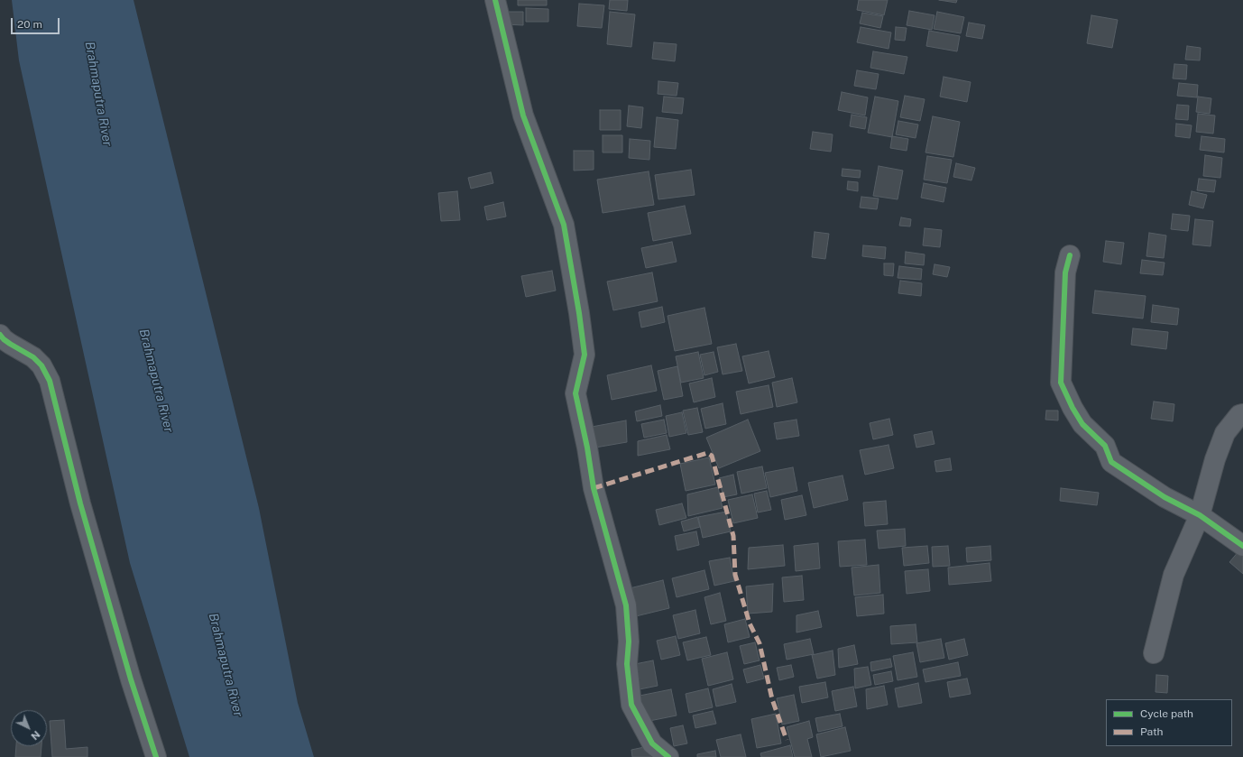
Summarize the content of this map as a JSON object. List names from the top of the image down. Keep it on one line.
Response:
{"water":["Brahmaputra River"],"legend":["Cycle path","Path"],"scale_bar":"20 m","north":"bottom right"}
